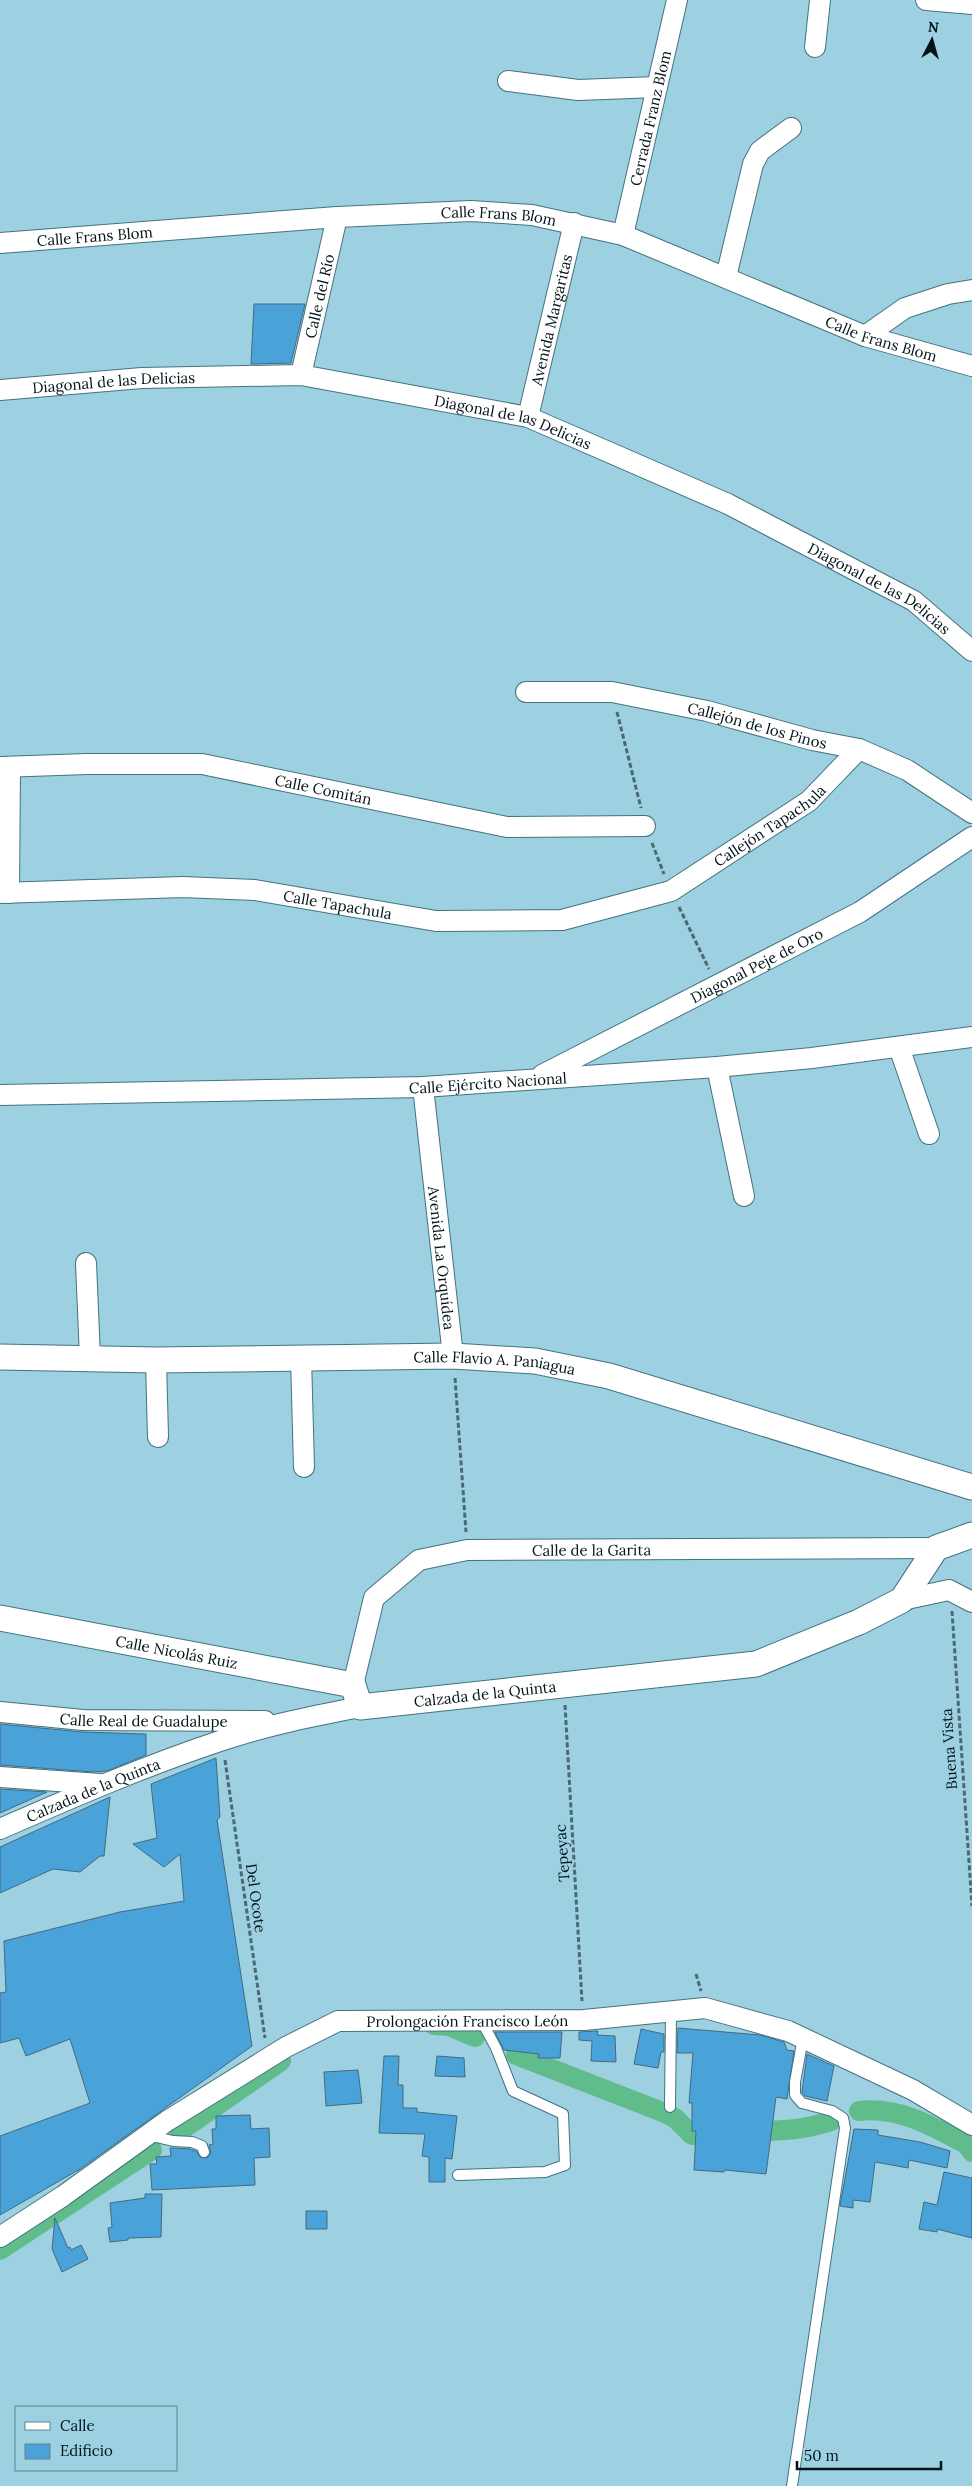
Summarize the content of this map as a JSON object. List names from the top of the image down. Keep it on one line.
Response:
{"streets":{"street":["Cerrada Franz Blom","Calle Frans Blom","Calle del Río","Avenida Margaritas","Diagonal de las Delicias","Callejón de los Pinos","Calle Comitán","Callejón Tapachula","Calle Tapachula","Diagonal Peje de Oro","Calle Ejército Nacional","Avenida La Orquídea","Calle Flavio A. Paniagua","Calle de la Garita","Calle Nicolás Ruiz","Calzada de la Quinta","Calle Real de Guadalupe","Prolongación Francisco León"],"path":["Buena Vista","Tepeyac","Del Ocote"]},"crossings":[["Cerrada Franz Blom","Calle Frans Blom"],["Calle Frans Blom","Calle del Río"],["Calle Frans Blom","Avenida Margaritas"],["Calle del Río","Diagonal de las Delicias"],["Avenida Margaritas","Diagonal de las Delicias"],["Callejón de los Pinos","Callejón Tapachula"],["Callejón Tapachula","Calle Tapachula"],["Diagonal Peje de Oro","Calle Ejército Nacional"],["Calle Ejército Nacional","Avenida La Orquídea"],["Avenida La Orquídea","Calle Flavio A. Paniagua"],["Calle de la Garita","Calle Nicolás Ruiz"],["Calle de la Garita","Calzada de la Quinta"],["Calle Nicolás Ruiz","Calzada de la Quinta"],["Calzada de la Quinta","Calle Real de Guadalupe"],["Calzada de la Quinta","Buena Vista"],["Calzada de la Quinta","Tepeyac"],["Calzada de la Quinta","Del Ocote"],["Tepeyac","Prolongación Francisco León"],["Del Ocote","Prolongación Francisco León"]],"legend":["Calle","Edificio"],"scale_bar":"50 m","north":"top"}
